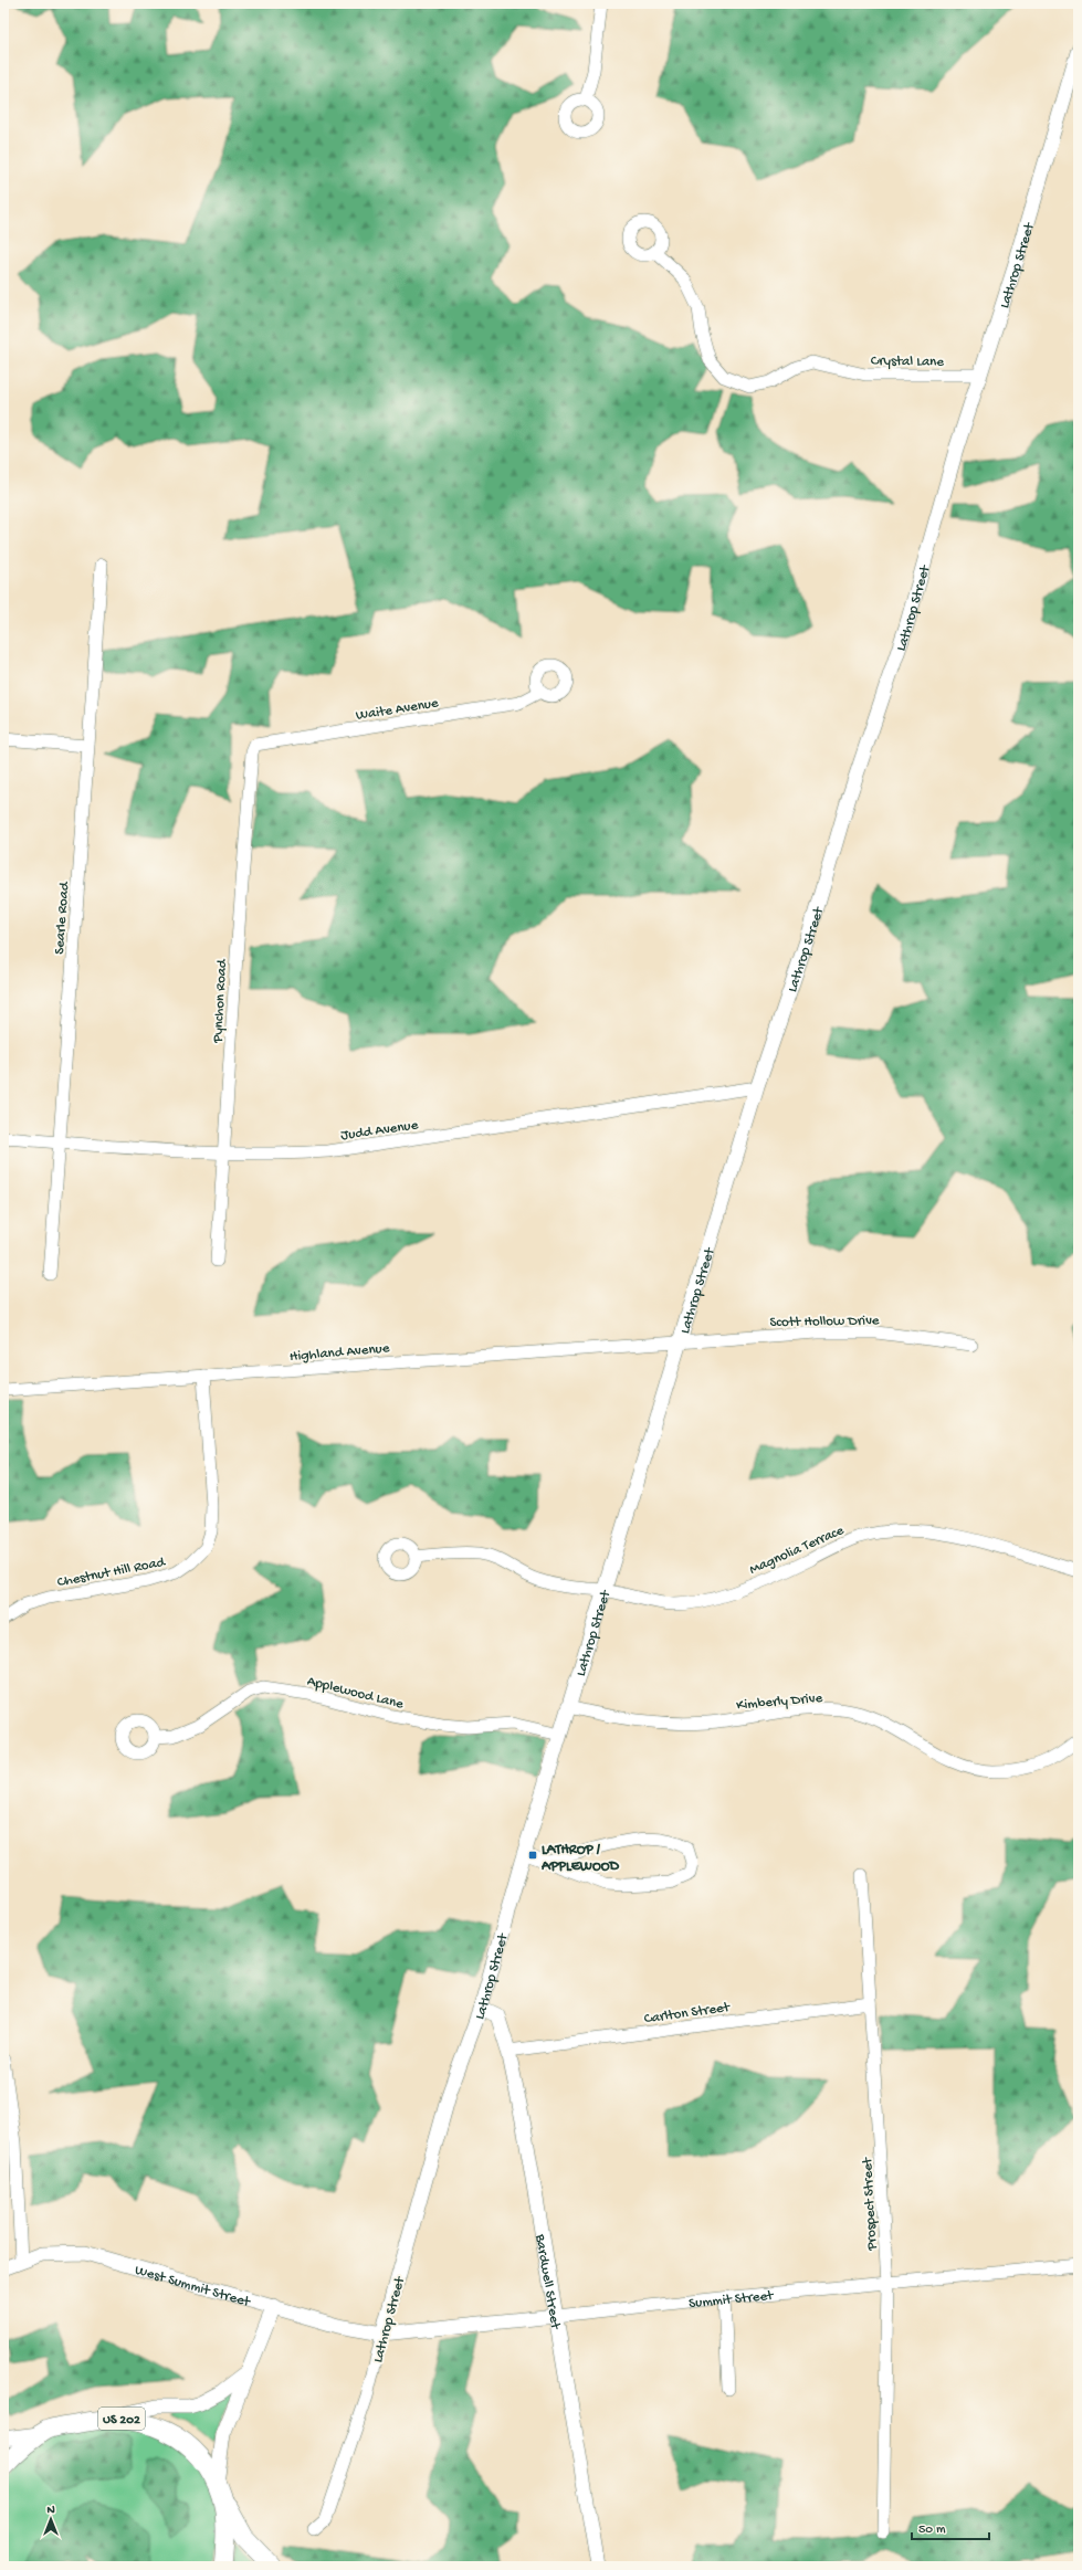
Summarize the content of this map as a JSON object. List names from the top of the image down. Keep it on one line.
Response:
{"streets":{"main road":["US 202"],"street":["Lathrop Street","Crystal Lane","Waite Avenue","Searle Road","Pynchon Road","Judd Avenue","Scott Hollow Drive","Highland Avenue","Magnolia Terrace","Chestnut Hill Road","Applewood Lane","Kimberly Drive","Carlton Street","Prospect Street","Bardwell Street","West Summit Street","Summit Street"]},"crossings":[["Lathrop Street","Crystal Lane"],["Lathrop Street","Judd Avenue"],["Lathrop Street","Scott Hollow Drive"],["Lathrop Street","Highland Avenue"],["Lathrop Street","Magnolia Terrace"],["Lathrop Street","Applewood Lane"],["Lathrop Street","Kimberly Drive"],["Lathrop Street","Bardwell Street"],["Lathrop Street","West Summit Street"],["Lathrop Street","Summit Street"],["Waite Avenue","Pynchon Road"],["Searle Road","Judd Avenue"],["Pynchon Road","Judd Avenue"],["Scott Hollow Drive","Highland Avenue"],["Highland Avenue","Chestnut Hill Road"],["Carlton Street","Prospect Street"],["Carlton Street","Bardwell Street"],["Prospect Street","Summit Street"],["Bardwell Street","Summit Street"],["West Summit Street","Summit Street"]],"places":{"transit":["LATHROP / APPLEWOOD"]},"scale_bar":"50 m","north":"top"}
